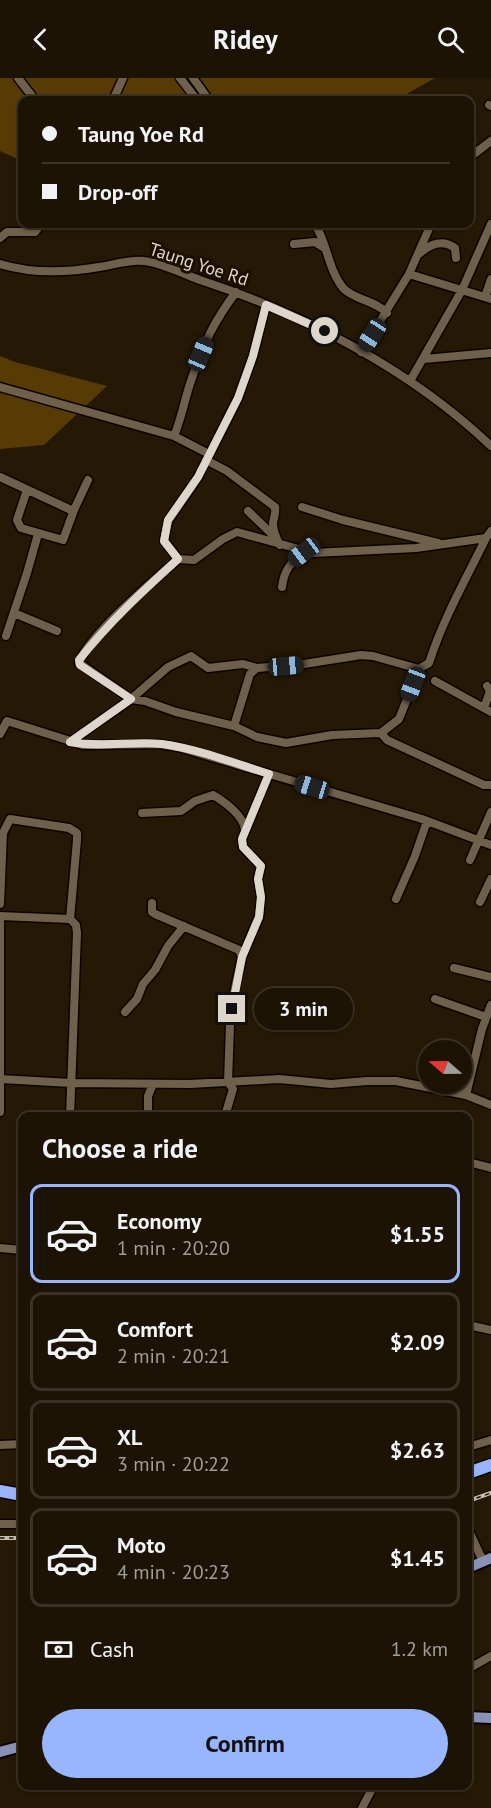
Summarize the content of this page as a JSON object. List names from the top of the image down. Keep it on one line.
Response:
{"streets":{"street":["Taung Yoe Rd"]},"north":"left","page":{"header":"Ridey","banner":["Taung Yoe Rd","Drop-off"],"bubble":"3 min","heading":"Choose a ride","list":[{"name":"Economy","note":"1 min · 20:20","value":"$1.55"},{"name":"Comfort","note":"2 min · 20:21","value":"$2.09"},{"name":"XL","note":"3 min · 20:22","value":"$2.63"},{"name":"Moto","note":"4 min · 20:23","value":"$1.45"}],"pay":["Cash","1.2 km"],"buttons":"Confirm"}}
